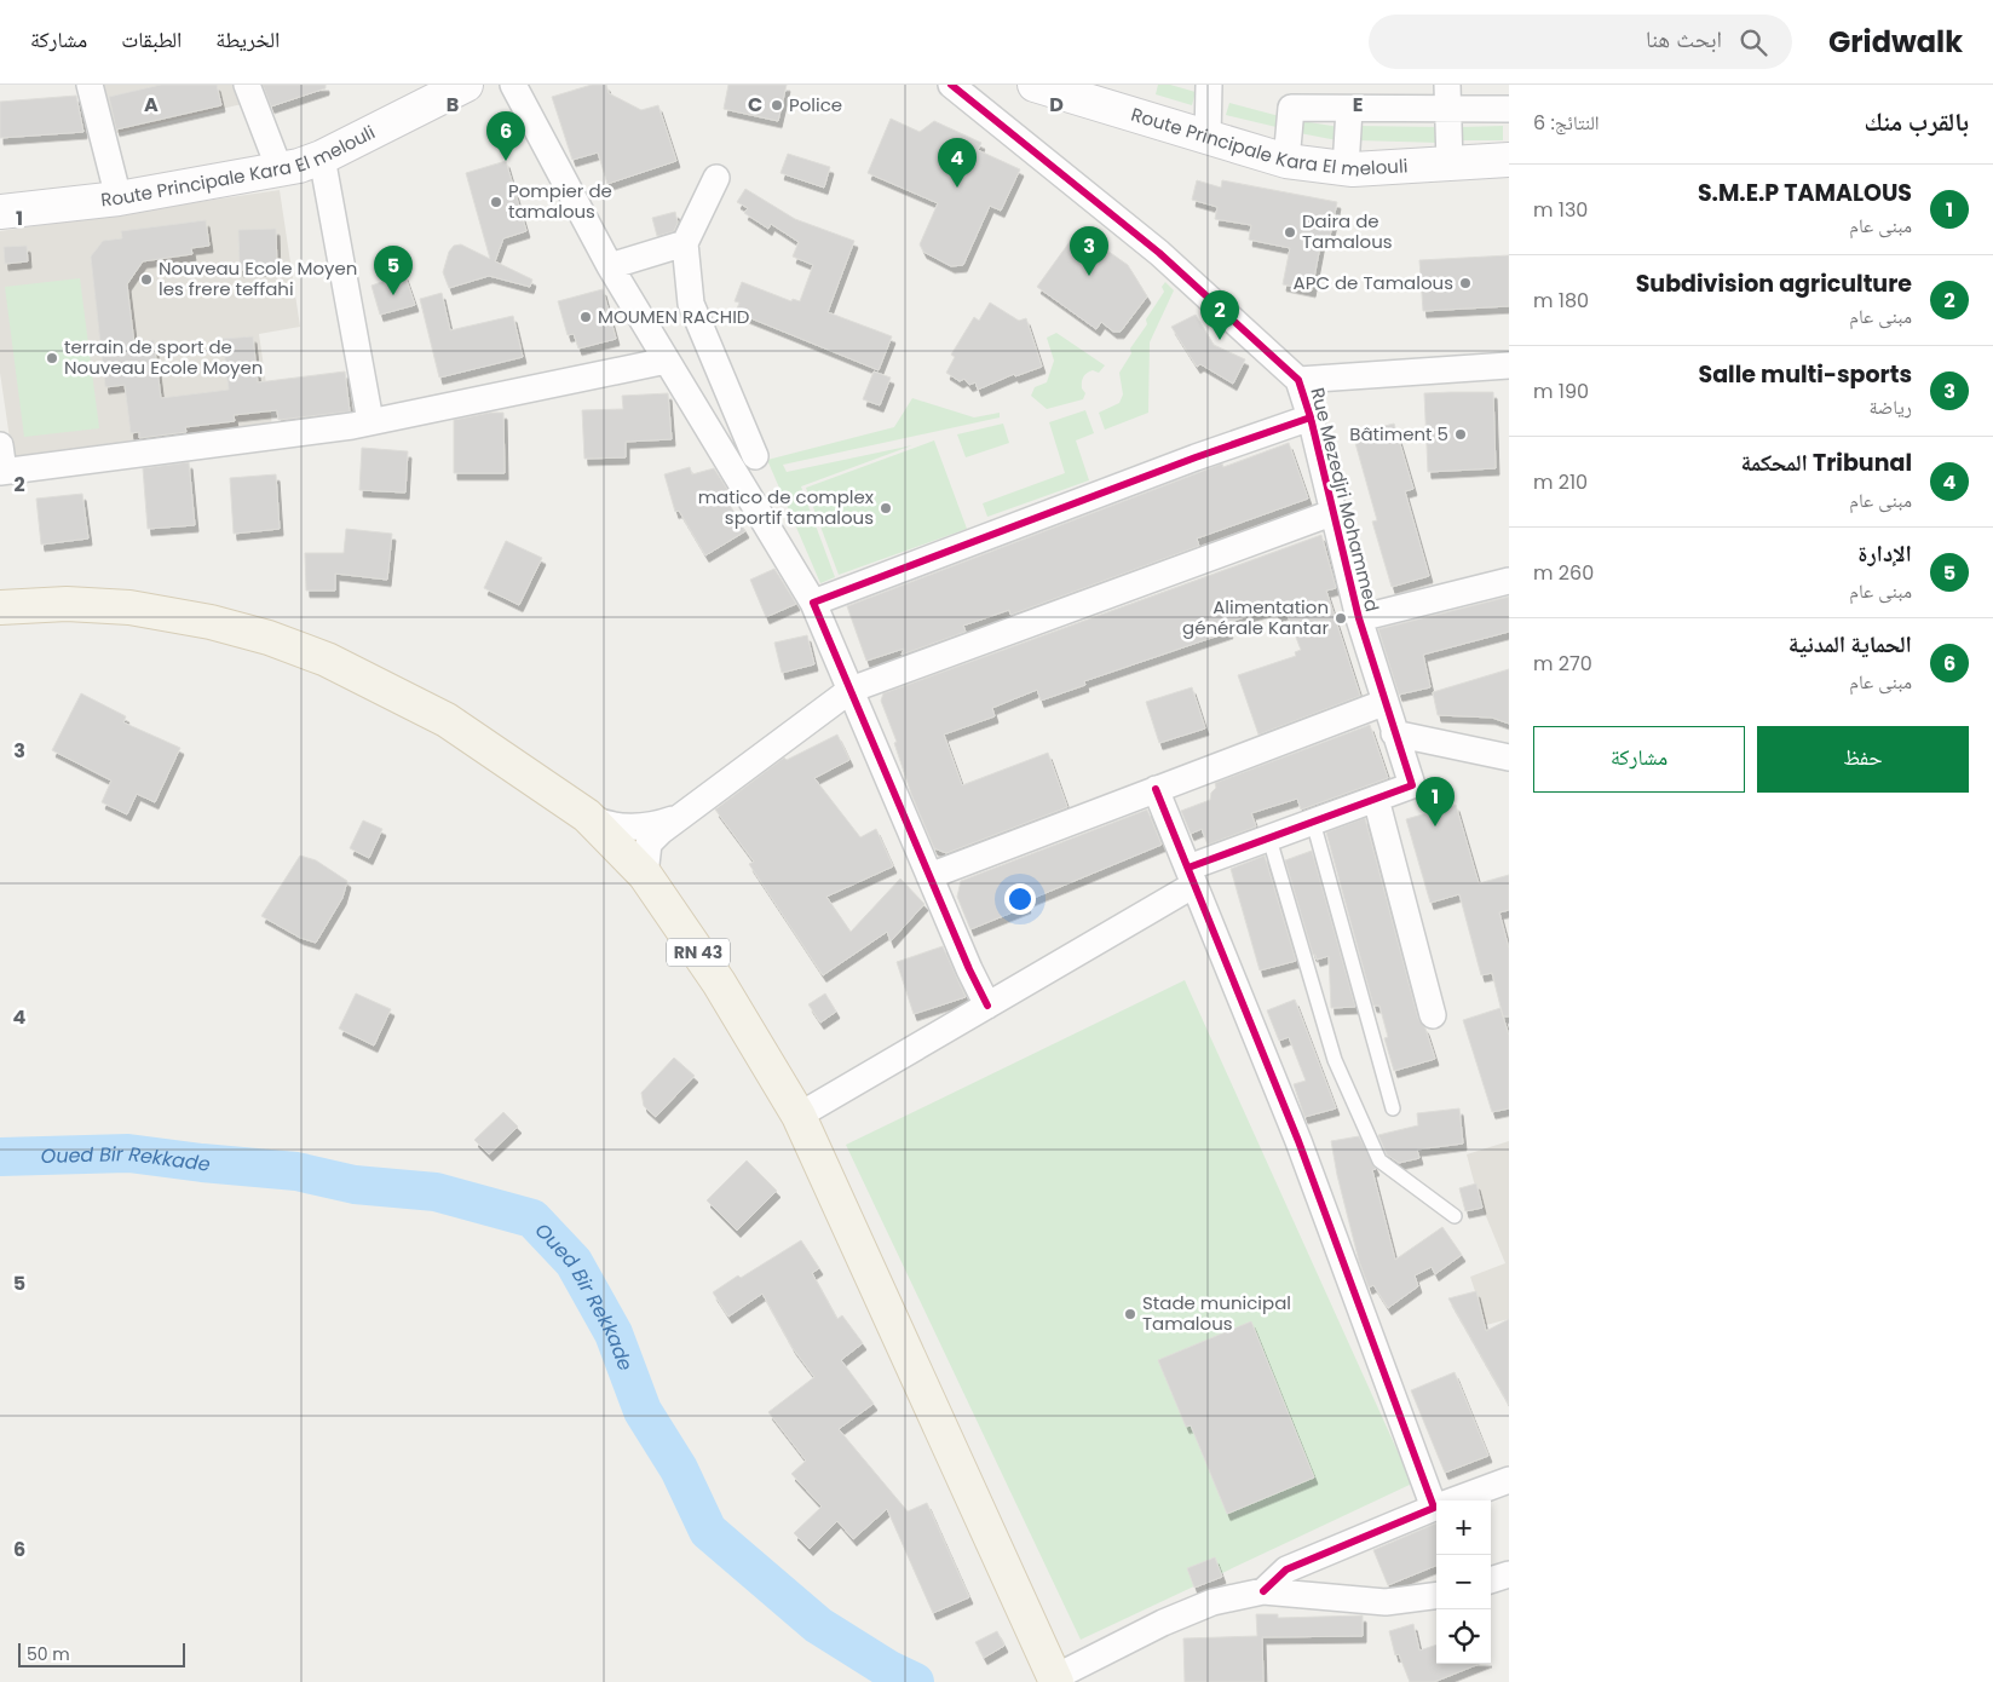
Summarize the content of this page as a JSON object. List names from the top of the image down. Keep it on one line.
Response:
{"streets":{"main road":["Route Principale Kara El melouli","RN 43"],"street":["Rue Mezedjri Mohammed"]},"water":["Oued Bir Rekkade"],"places":["Police","Pompier de tamalous","Daira de Tamalous","Nouveau Ecole Moyen les frere teffahi","APC de Tamalous","MOUMEN RACHID","terrain de sport de Nouveau Ecole Moyen","Bâtiment 5","matico de complex sportif tamalous","Alimentation générale Kantar","Stade municipal Tamalous"],"scale_bar":"50 m","page":{"header":"Gridwalk","search":"ابحث هنا","nav":["الخريطة","الطبقات","مشاركة"],"heading":["بالقرب منك","النتائج: 6"],"pins":["6","4","3","5","2","1"],"list":[{"mark":"1","name":"S.M.E.P TAMALOUS","note":"مبنى عام","value":"130 m"},{"mark":"2","name":"Subdivision agriculture","note":"مبنى عام","value":"180 m"},{"mark":"3","name":"Salle multi-sports","note":"رياضة","value":"190 m"},{"mark":"4","name":"Tribunal المحكمة","note":"مبنى عام","value":"210 m"},{"mark":"5","name":"الإدارة","note":"مبنى عام","value":"260 m"},{"mark":"6","name":"الحماية المدنية","note":"مبنى عام","value":"270 m"}],"buttons":["حفظ","مشاركة"],"map_buttons":["+","−"],"scale":"50 m"},"grid":{"columns":["A","B","C","D","E"],"rows":["1","2","3","4","5","6"]}}
